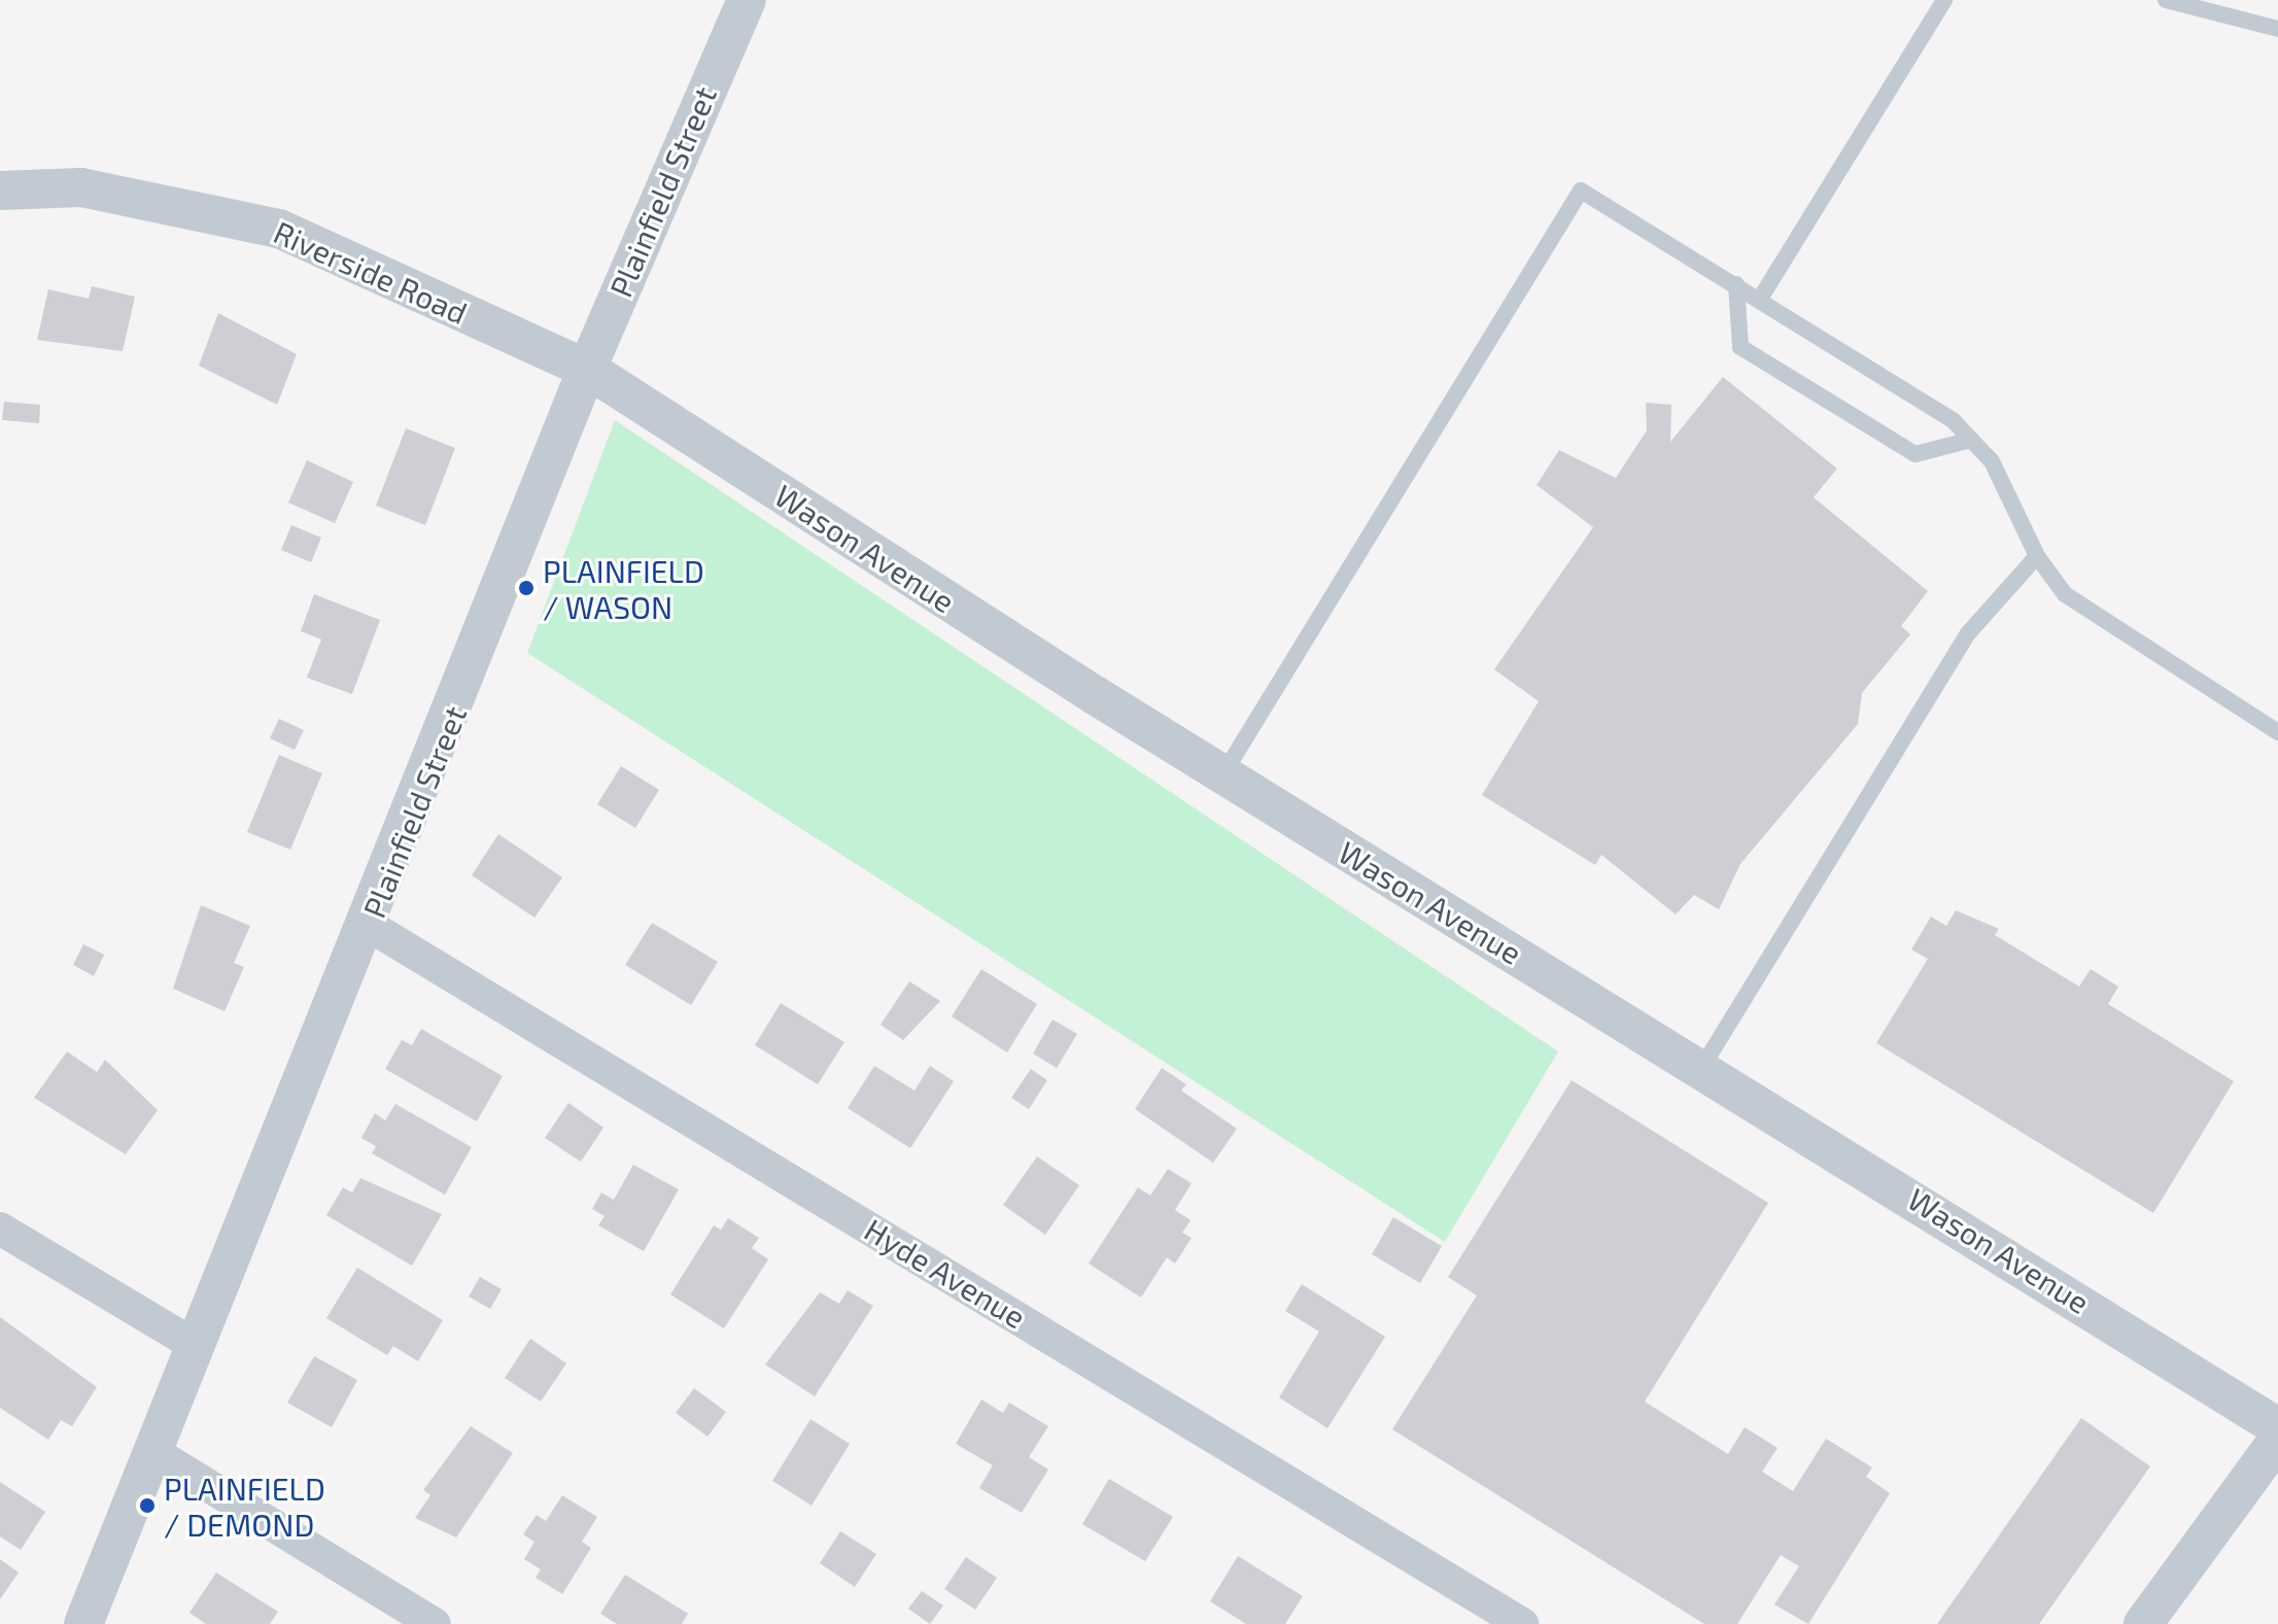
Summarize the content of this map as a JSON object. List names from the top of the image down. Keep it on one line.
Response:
{"streets":{"street":["Plainfield Street","Riverside Road","Wason Avenue","Hyde Avenue"]},"crossings":[["Plainfield Street","Riverside Road"],["Plainfield Street","Wason Avenue"],["Plainfield Street","Hyde Avenue"],["Riverside Road","Wason Avenue"]],"places":["PLAINFIELD / WASON","PLAINFIELD / DEMOND"]}
